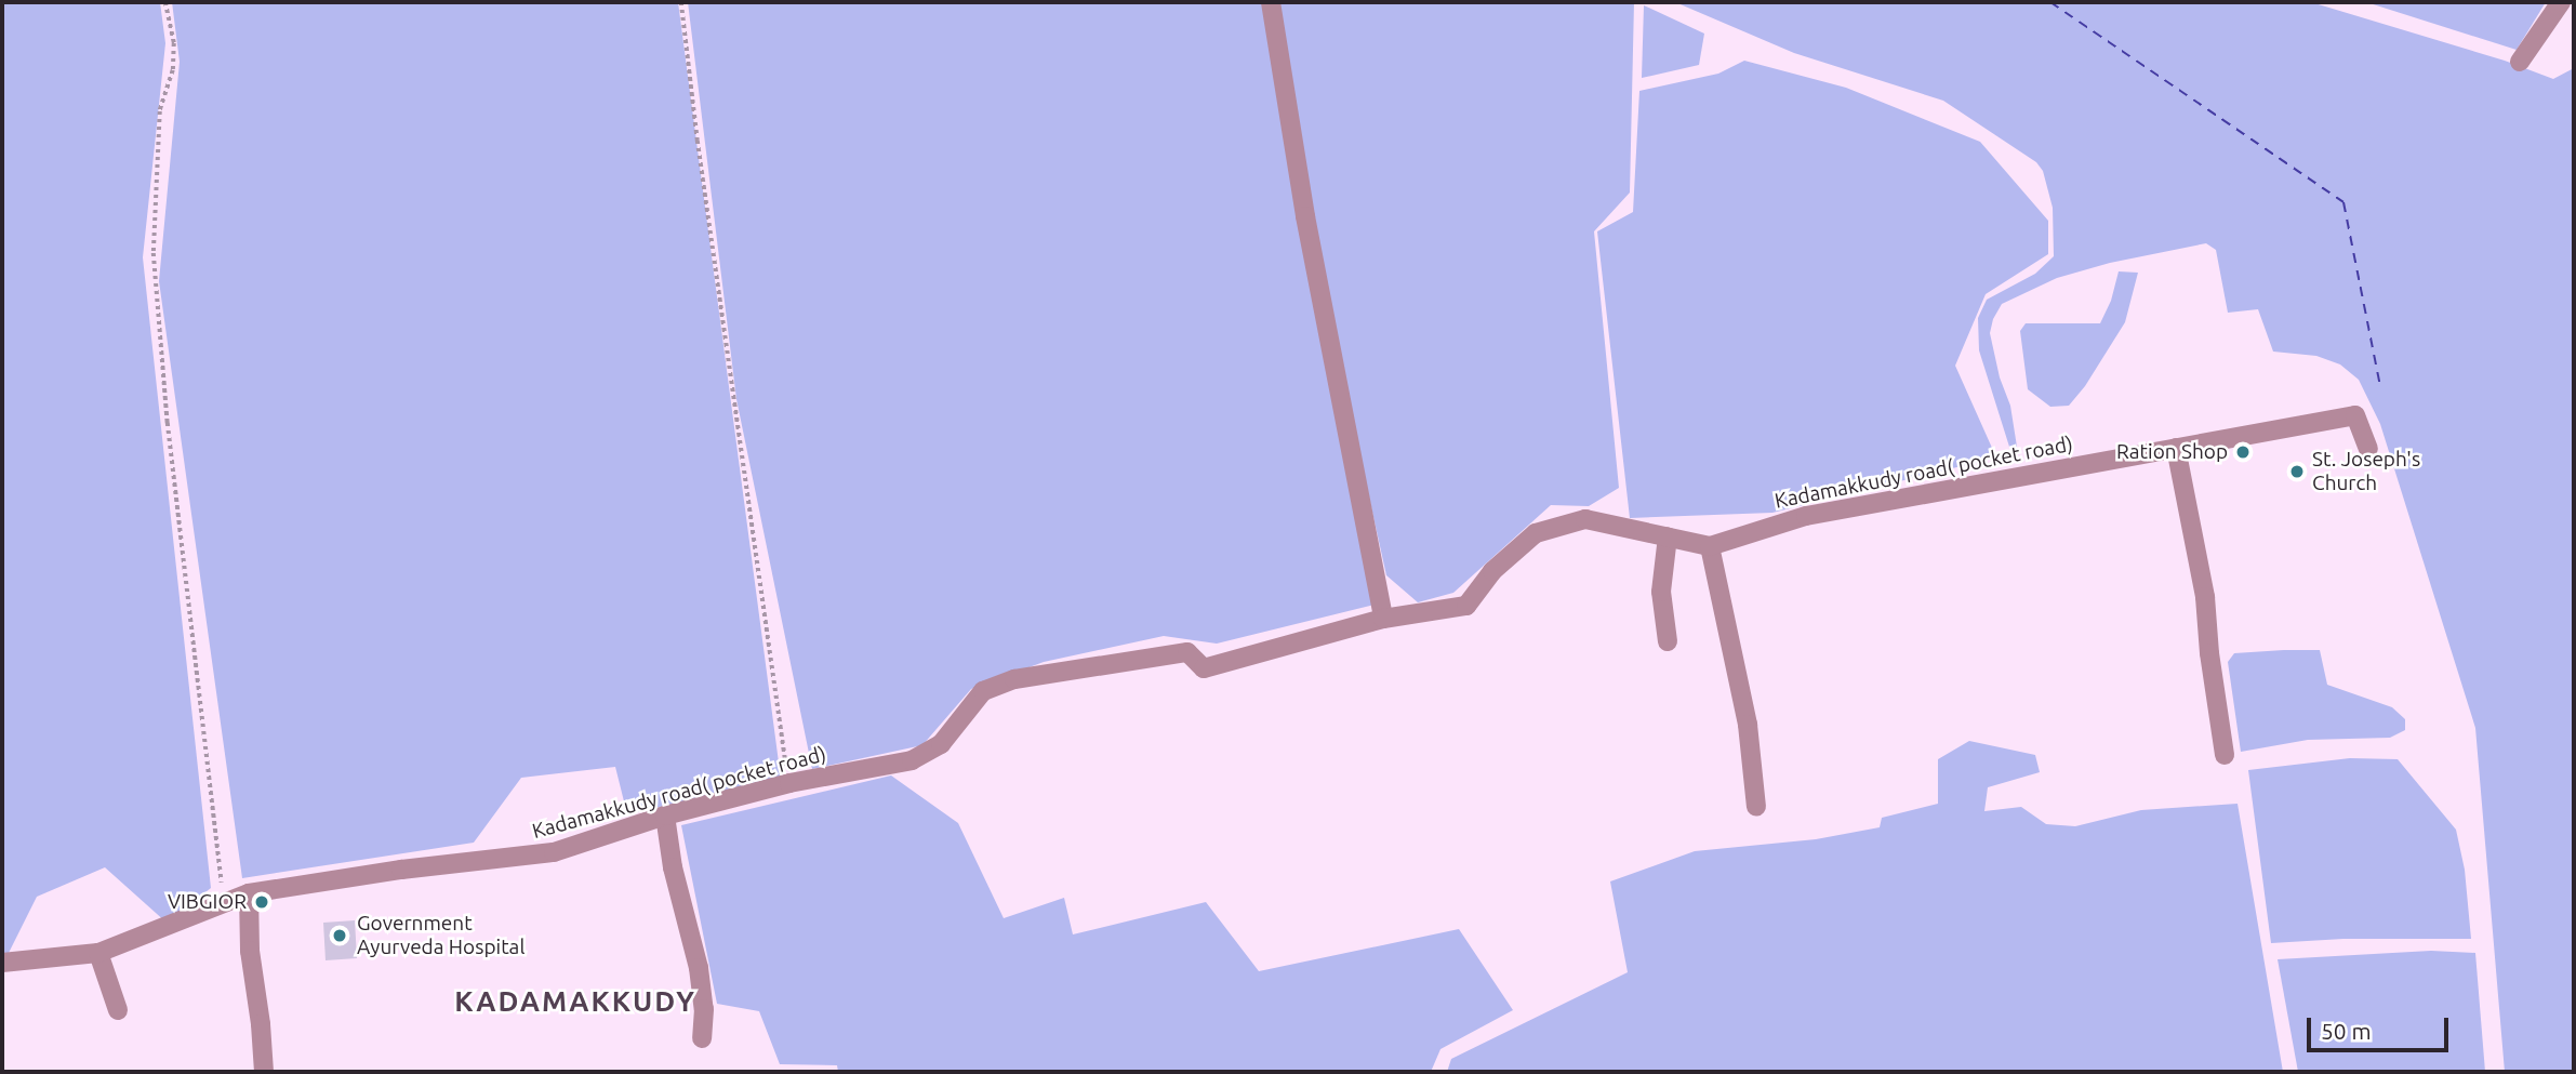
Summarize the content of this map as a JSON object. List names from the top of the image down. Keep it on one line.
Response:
{"streets":{"street":["Kadamakkudy road( pocket road)"]},"districts":["KADAMAKKUDY"],"places":["Ration Shop","St. Joseph's Church","VIBGIOR","Government Ayurveda Hospital"],"scale_bar":"50 m"}
